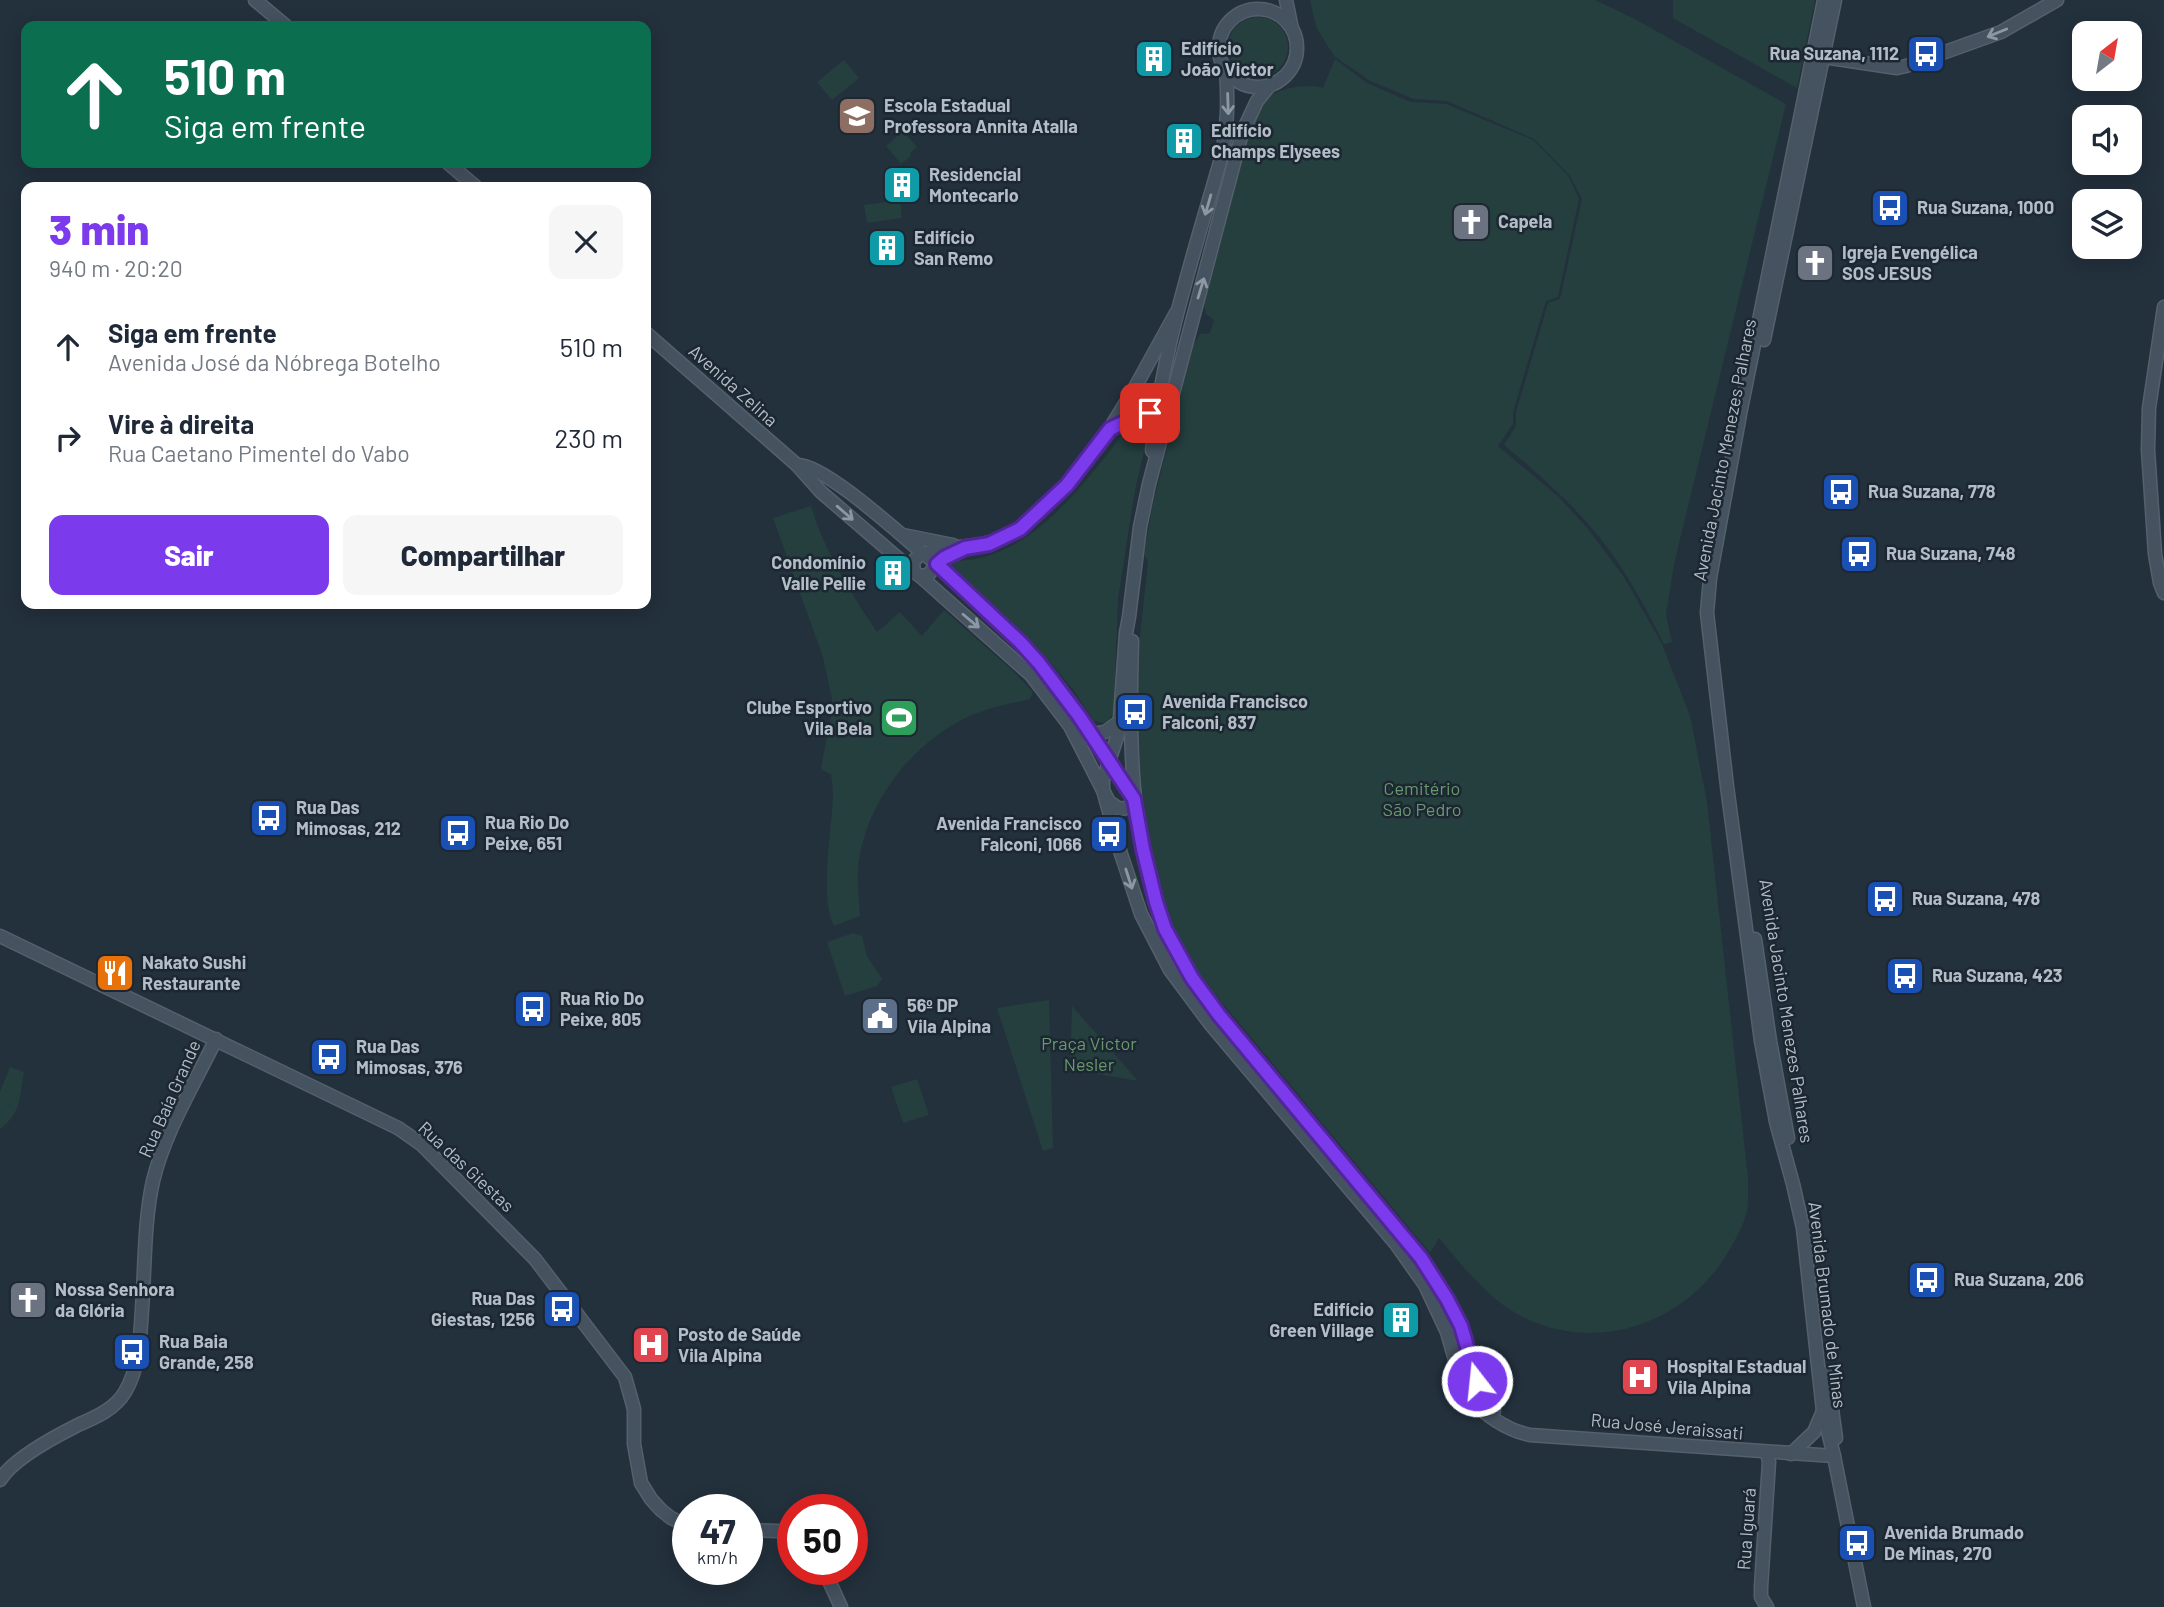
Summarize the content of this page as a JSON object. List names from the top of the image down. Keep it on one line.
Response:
{"streets":{"main road":["Avenida Zelina","Avenida Jacinto Menezes Palhares","Rua Baía Grande","Rua das Giestas","Avenida Brumado de Minas","Rua José Jeraissati","Rua Iguará"]},"crossings":[["Avenida Jacinto Menezes Palhares","Avenida Brumado de Minas"],["Rua Baía Grande","Rua das Giestas"],["Avenida Brumado de Minas","Rua José Jeraissati"],["Rua José Jeraissati","Rua Iguará"]],"parks":["Cemitério São Pedro","Praça Victor Nesler"],"places":{"bus stop":["Rua Suzana, 1112","Rua Suzana, 1000","Rua Suzana, 778","Rua Suzana, 748","Avenida Francisco Falconi, 837","Rua Das Mimosas, 212","Rua Rio Do Peixe, 651","Avenida Francisco Falconi, 1066","Rua Suzana, 478","Rua Suzana, 423","Rua Rio Do Peixe, 805","Rua Das Mimosas, 376","Rua Suzana, 206","Rua Das Giestas, 1256","Rua Baia Grande, 258","Avenida Brumado De Minas, 270"],"building":["Edifício João Victor","Edifício Champs Elysees","Residencial Montecarlo","Edifício San Remo","Condomínio Valle Pellie","Edifício Green Village"],"school or university":["Escola Estadual Professora Annita Atalla"],"church":["Capela","Igreja Evengélica SOS JESUS","Nossa Senhora da Glória"],"sports":["Clube Esportivo Vila Bela"],"restaurant":["Nakato Sushi Restaurante"],"public building":["56º DP Vila Alpina"],"hospital":["Posto de Saúde Vila Alpina","Hospital Estadual Vila Alpina"]},"north":"top right","page":{"turn":["510 m","Siga em frente"],"heading":["3 min","940 m · 20:20"],"list":[{"name":"Siga em frente","note":"Avenida José da Nóbrega Botelho","value":"510 m"},{"name":"Vire à direita","note":"Rua Caetano Pimentel do Vabo","value":"230 m"}],"buttons":["Sair","Compartilhar"],"speed":"47 km/h","limit":"50"}}
